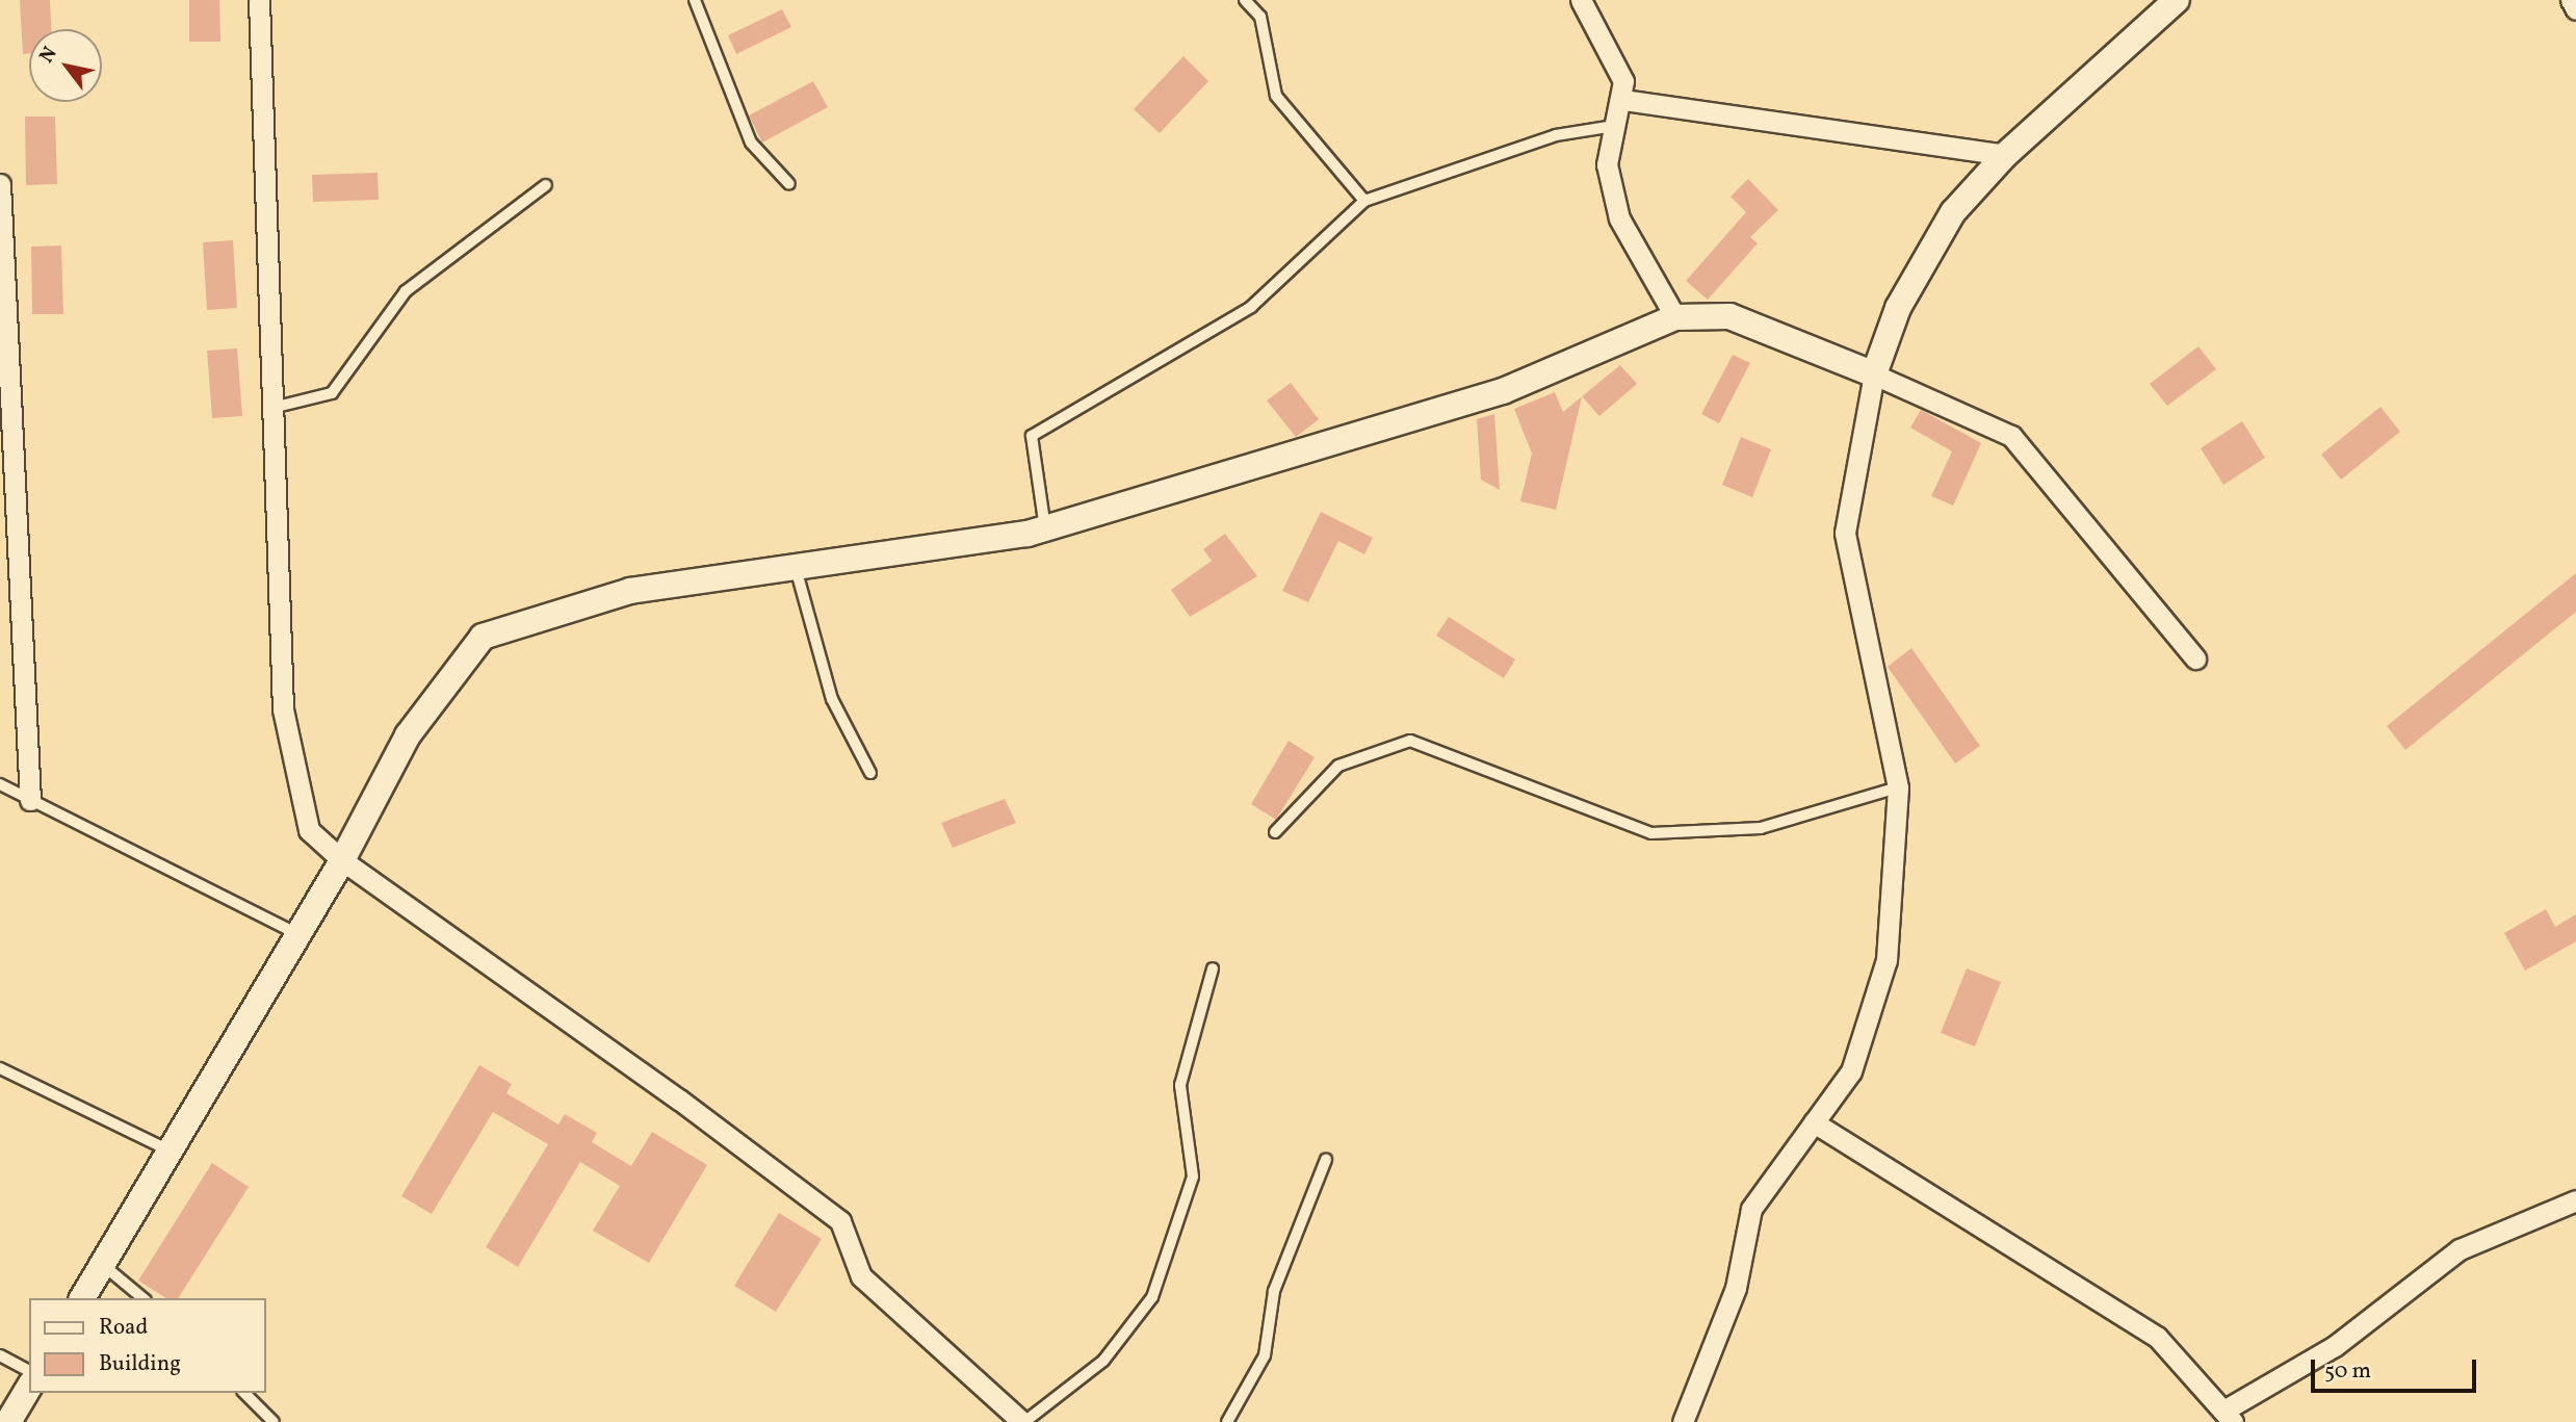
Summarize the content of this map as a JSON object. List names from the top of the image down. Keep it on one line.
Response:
{"legend":["Road","Building"],"scale_bar":"50 m","north":"top left"}
